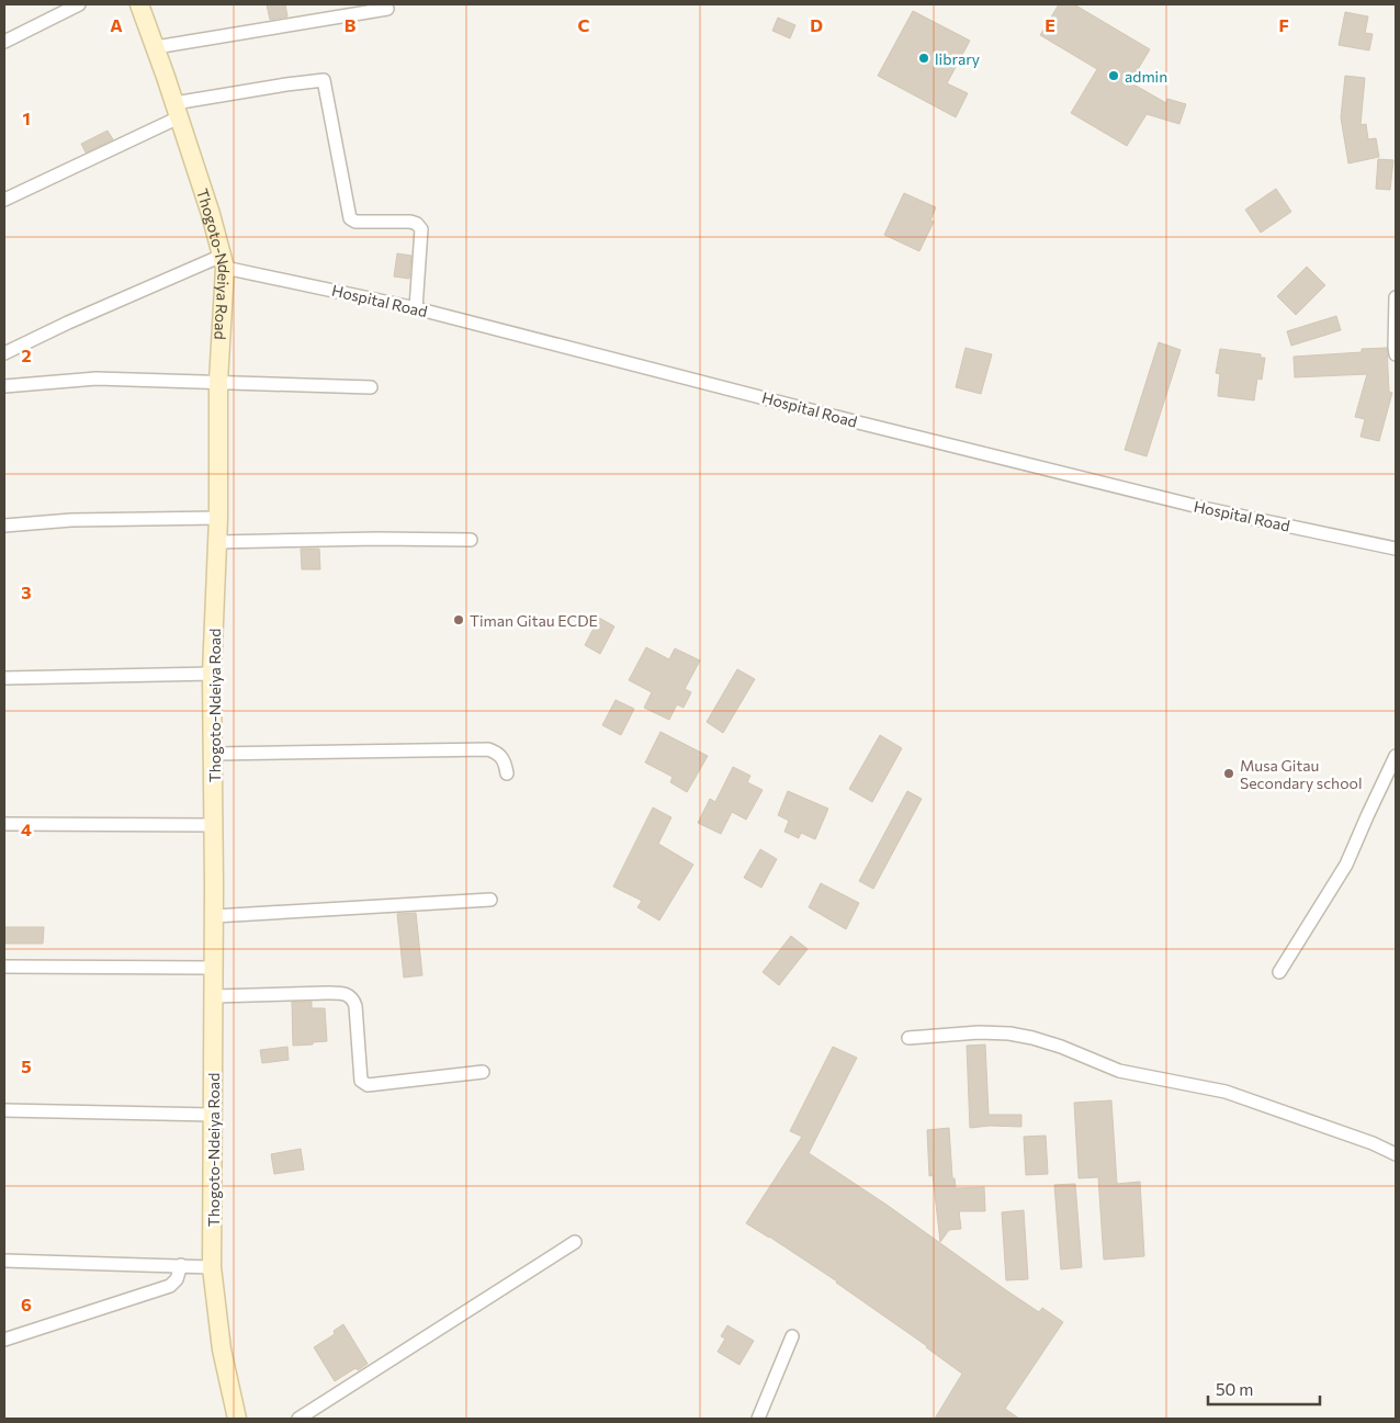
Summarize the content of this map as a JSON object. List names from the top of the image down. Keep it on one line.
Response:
{"streets":{"main road":["Thogoto-Ndeiya Road"],"street":["Hospital Road"]},"crossings":[["Thogoto-Ndeiya Road","Hospital Road"]],"places":["library","admin","Timan Gitau ECDE","Musa Gitau Secondary school"],"scale_bar":"50 m","grid":{"columns":["A","B","C","D","E","F"],"rows":["1","2","3","4","5","6"]}}
